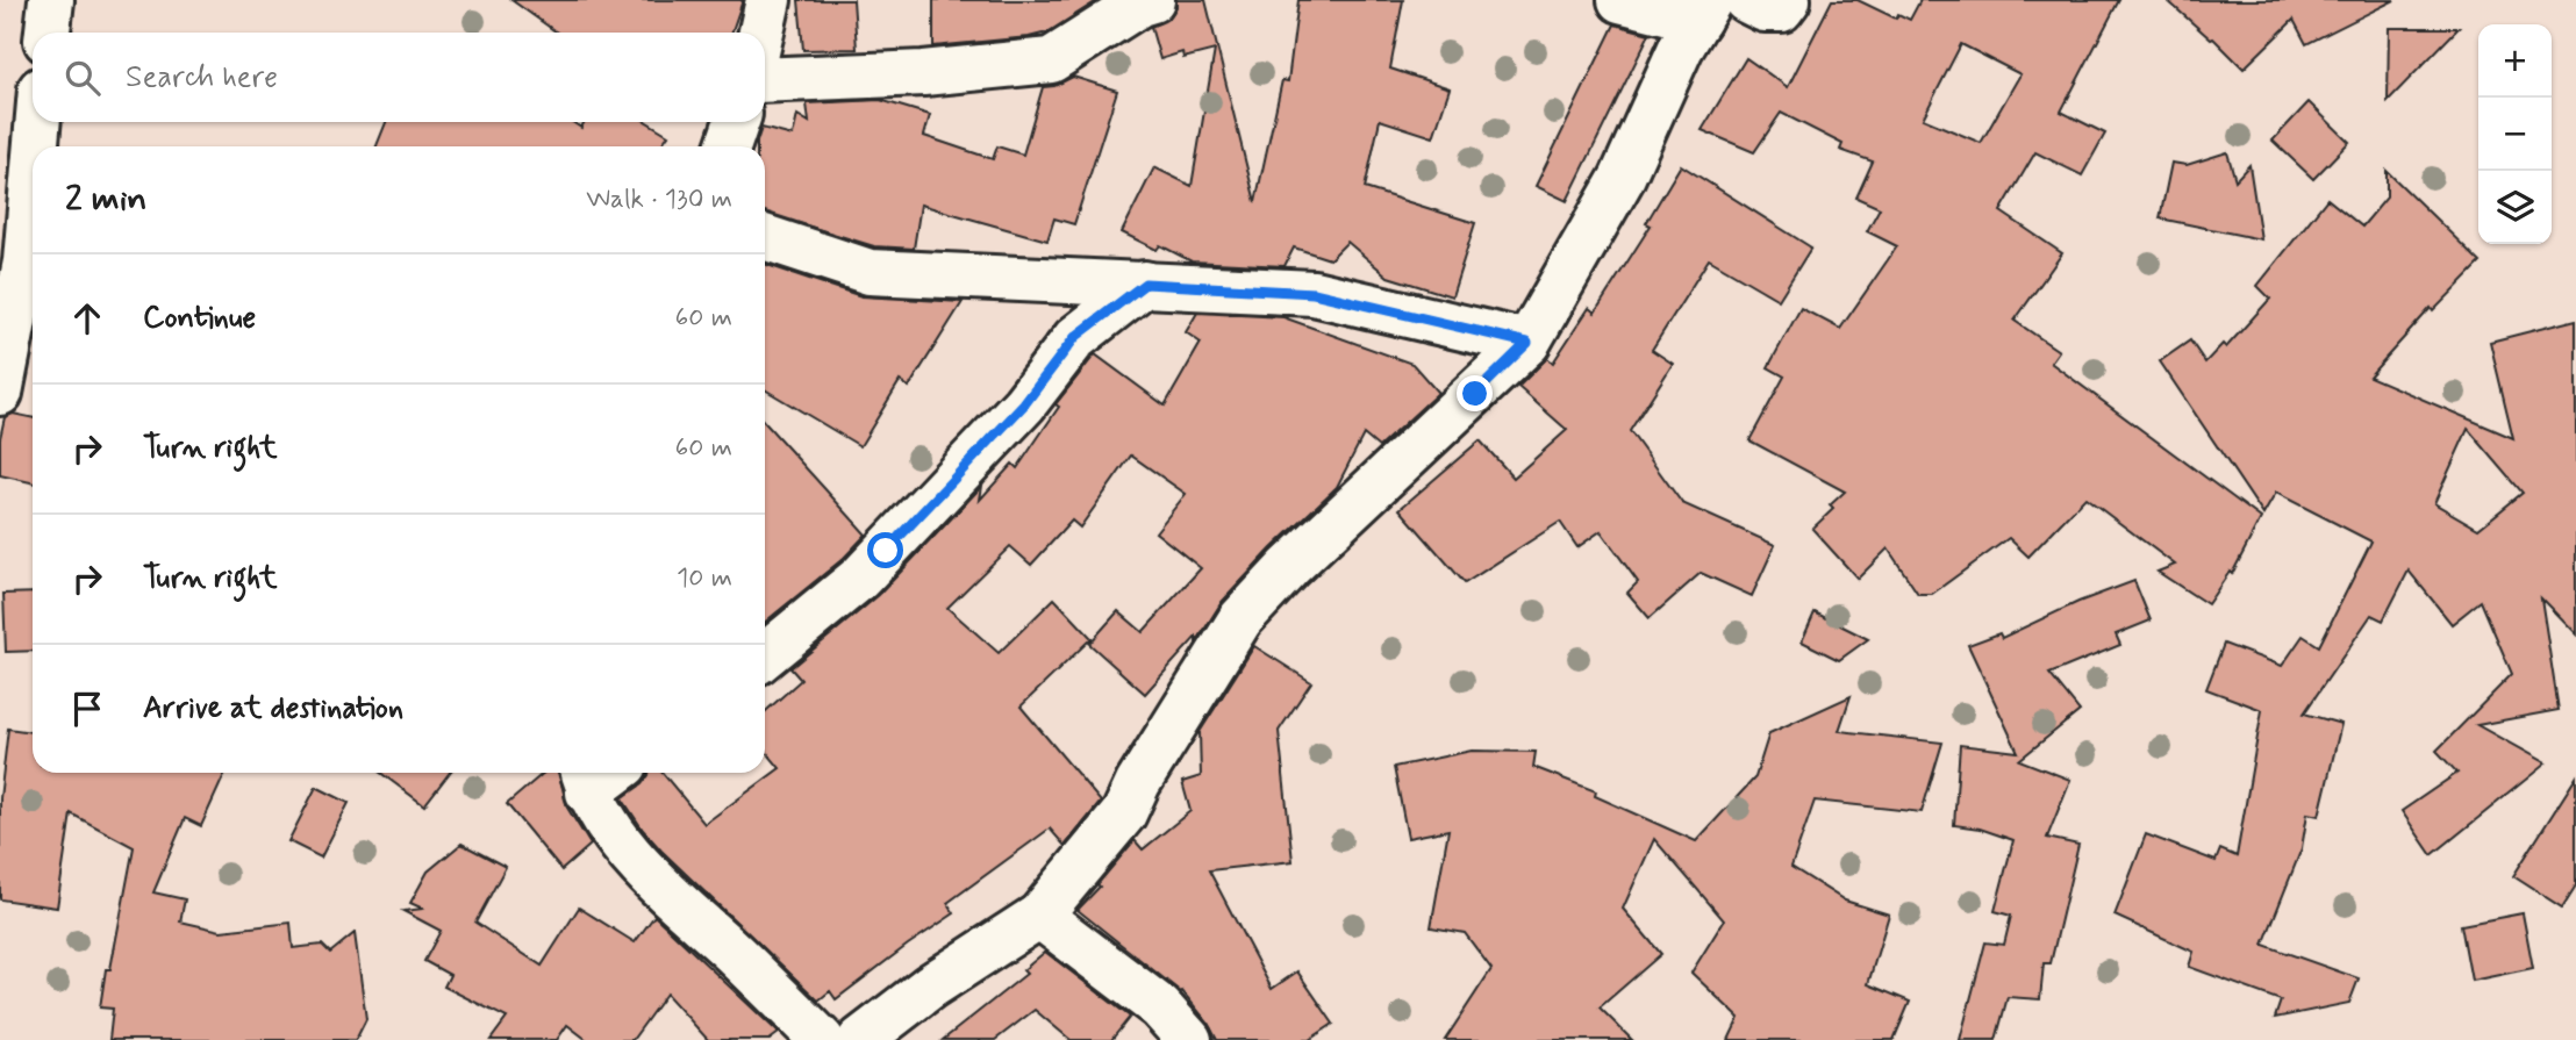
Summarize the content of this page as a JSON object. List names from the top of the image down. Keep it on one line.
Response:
{"page":{"map_buttons":["+","−"],"search":"Search here","heading":["2 min","Walk · 130 m"],"list":[["Continue","60 m"],["Turn right","60 m"],["Turn right","10 m"],"Arrive at destination"]}}
